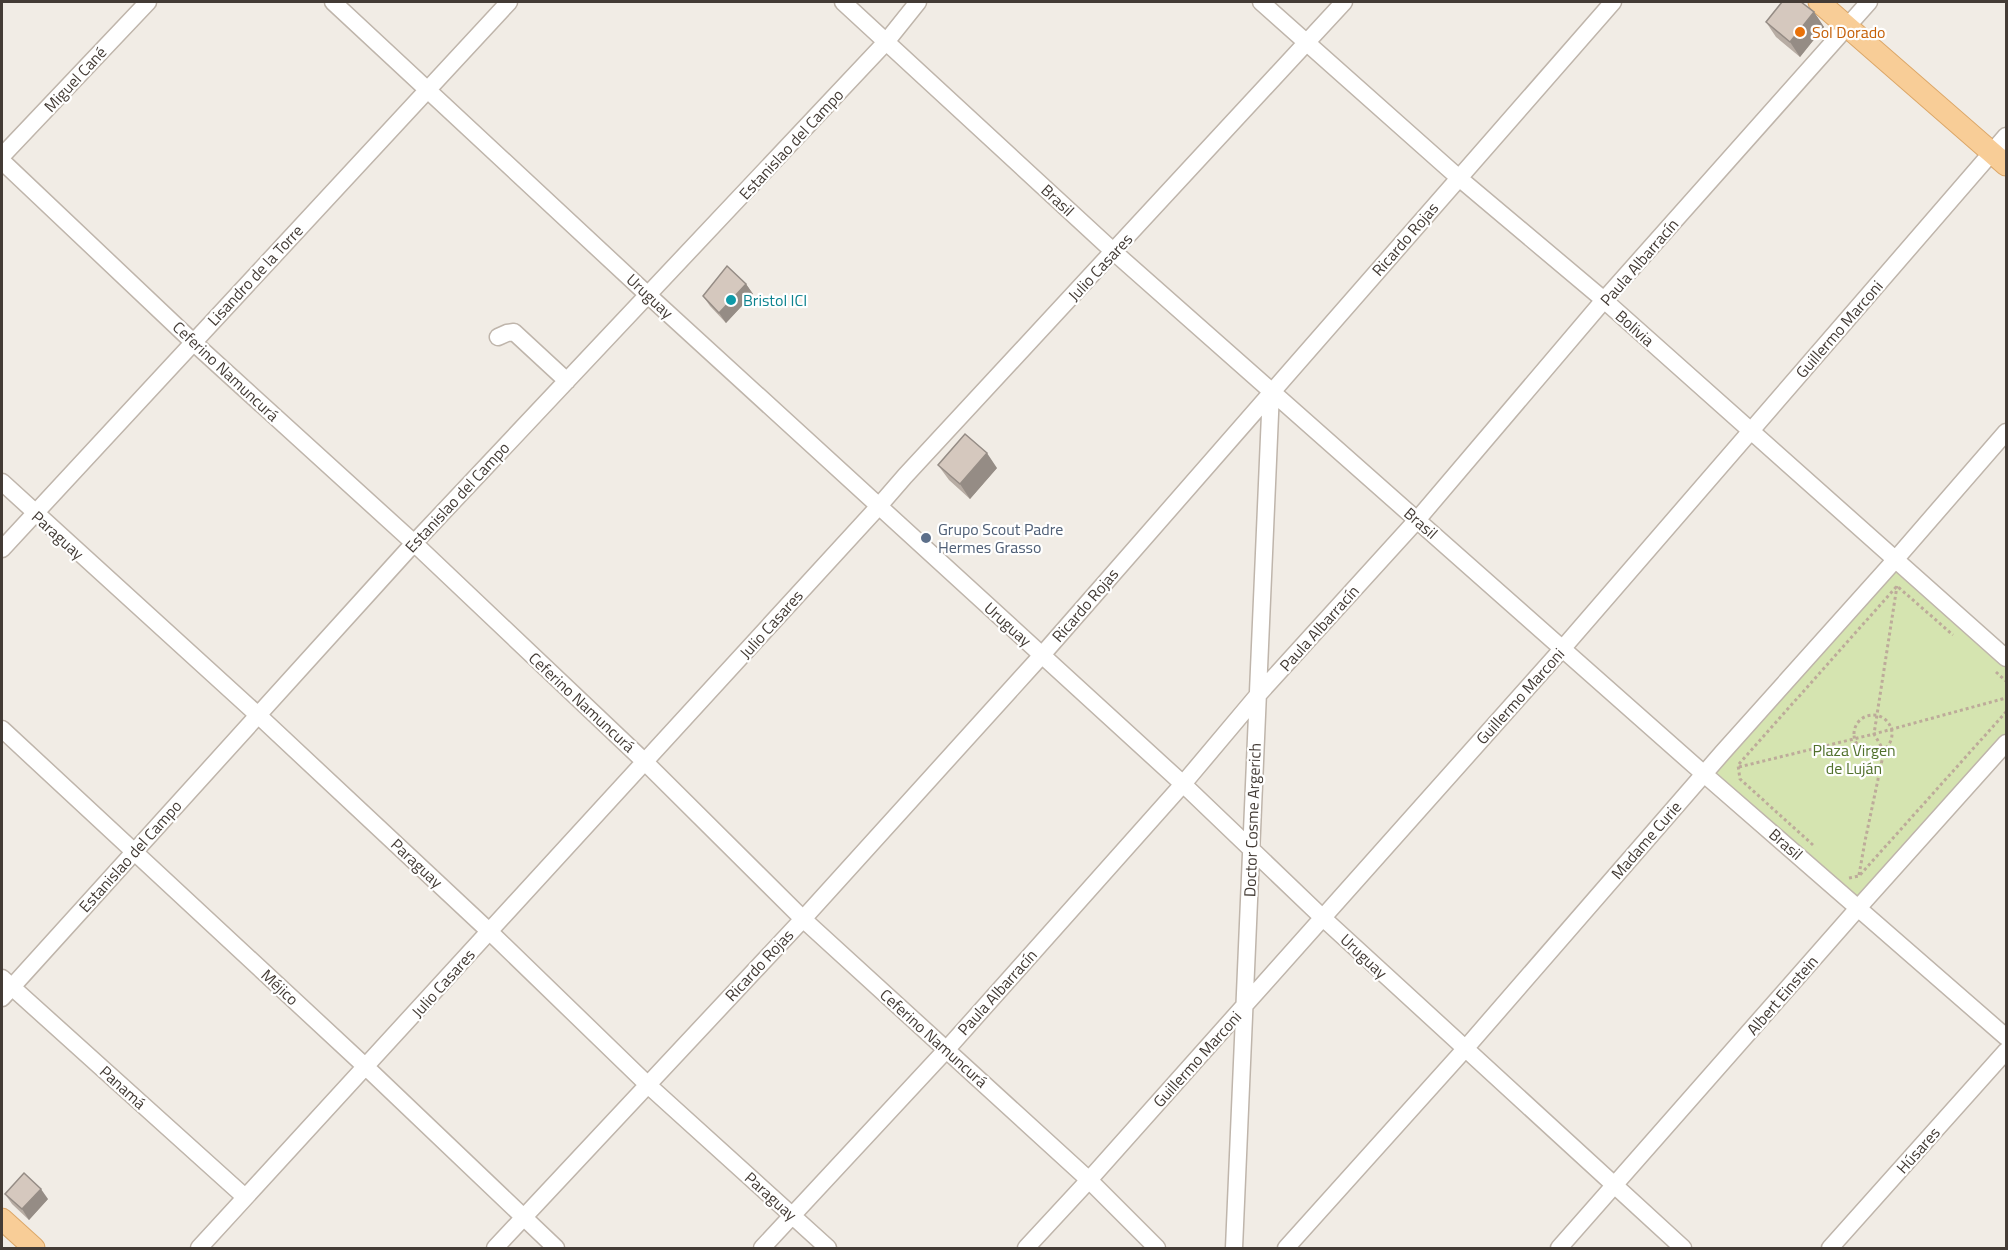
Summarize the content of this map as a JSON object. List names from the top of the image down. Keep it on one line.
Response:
{"streets":{"street":["Miguel Cané","Estanislao del Campo","Brasil","Ricardo Rojas","Paula Albarracín","Julio Casares","Lisandro de la Torre","Uruguay","Bolivia","Guillermo Marconi","Ceferino Namuncurá","Paraguay","Doctor Cosme Argerich","Madame Curie","Méjico","Albert Einstein","Panamá","Húsares"]},"crossings":[["Estanislao del Campo","Brasil"],["Estanislao del Campo","Uruguay"],["Estanislao del Campo","Ceferino Namuncurá"],["Estanislao del Campo","Paraguay"],["Estanislao del Campo","Méjico"],["Estanislao del Campo","Panamá"],["Brasil","Ricardo Rojas"],["Brasil","Paula Albarracín"],["Brasil","Julio Casares"],["Brasil","Guillermo Marconi"],["Brasil","Doctor Cosme Argerich"],["Brasil","Madame Curie"],["Brasil","Albert Einstein"],["Ricardo Rojas","Uruguay"],["Ricardo Rojas","Bolivia"],["Ricardo Rojas","Ceferino Namuncurá"],["Ricardo Rojas","Paraguay"],["Ricardo Rojas","Doctor Cosme Argerich"],["Ricardo Rojas","Méjico"],["Paula Albarracín","Uruguay"],["Paula Albarracín","Bolivia"],["Paula Albarracín","Ceferino Namuncurá"],["Paula Albarracín","Paraguay"],["Paula Albarracín","Doctor Cosme Argerich"],["Julio Casares","Uruguay"],["Julio Casares","Bolivia"],["Julio Casares","Ceferino Namuncurá"],["Julio Casares","Paraguay"],["Julio Casares","Méjico"],["Julio Casares","Panamá"],["Lisandro de la Torre","Uruguay"],["Lisandro de la Torre","Ceferino Namuncurá"],["Lisandro de la Torre","Paraguay"],["Uruguay","Guillermo Marconi"],["Uruguay","Doctor Cosme Argerich"],["Uruguay","Madame Curie"],["Uruguay","Albert Einstein"],["Bolivia","Guillermo Marconi"],["Bolivia","Madame Curie"],["Guillermo Marconi","Ceferino Namuncurá"],["Guillermo Marconi","Doctor Cosme Argerich"]],"parks":["Plaza Virgen de Luján"],"places":["Sol Dorado","Bristol ICI","Grupo Scout Padre Hermes Grasso"]}
